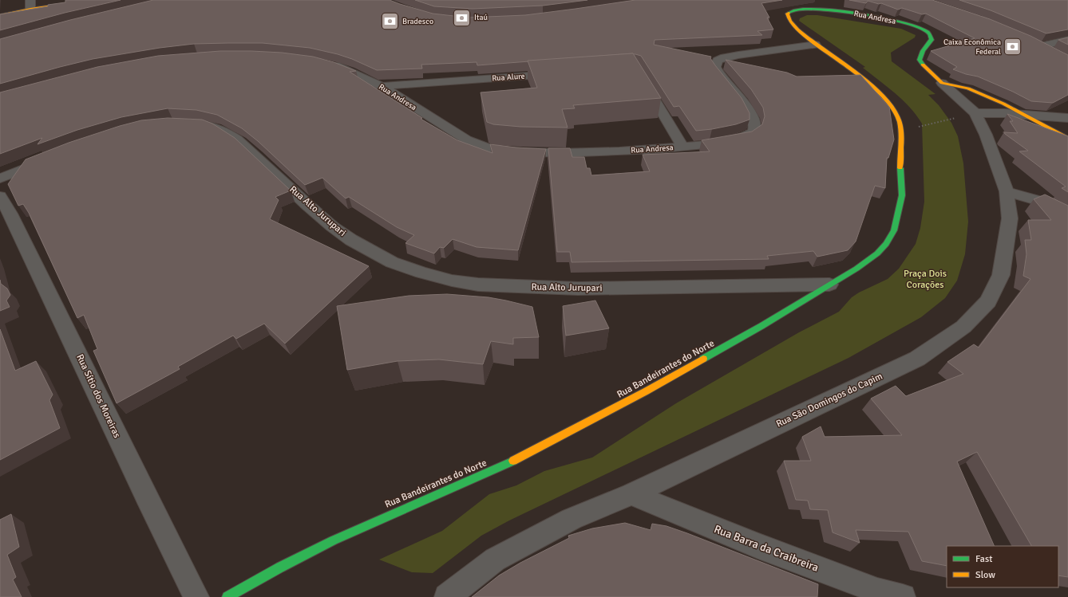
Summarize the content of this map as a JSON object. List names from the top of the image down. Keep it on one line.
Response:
{"streets":{"street":["Rua Andresa","Rua Alure","Rua Alto Jurupari","Rua Bandeirantes do Norte","Rua Sítio dos Moreiras","Rua São Domingos do Capim","Rua Barra da Craibreira"]},"crossings":[["Rua Andresa","Rua Alure"],["Rua Andresa","Rua Bandeirantes do Norte"],["Rua Alto Jurupari","Rua Bandeirantes do Norte"],["Rua São Domingos do Capim","Rua Barra da Craibreira"]],"parks":["Praça Dois Corações"],"places":{"bank":["Itaú","Bradesco","Caixa Econômica Federal"]},"legend":["Fast","Slow"]}
